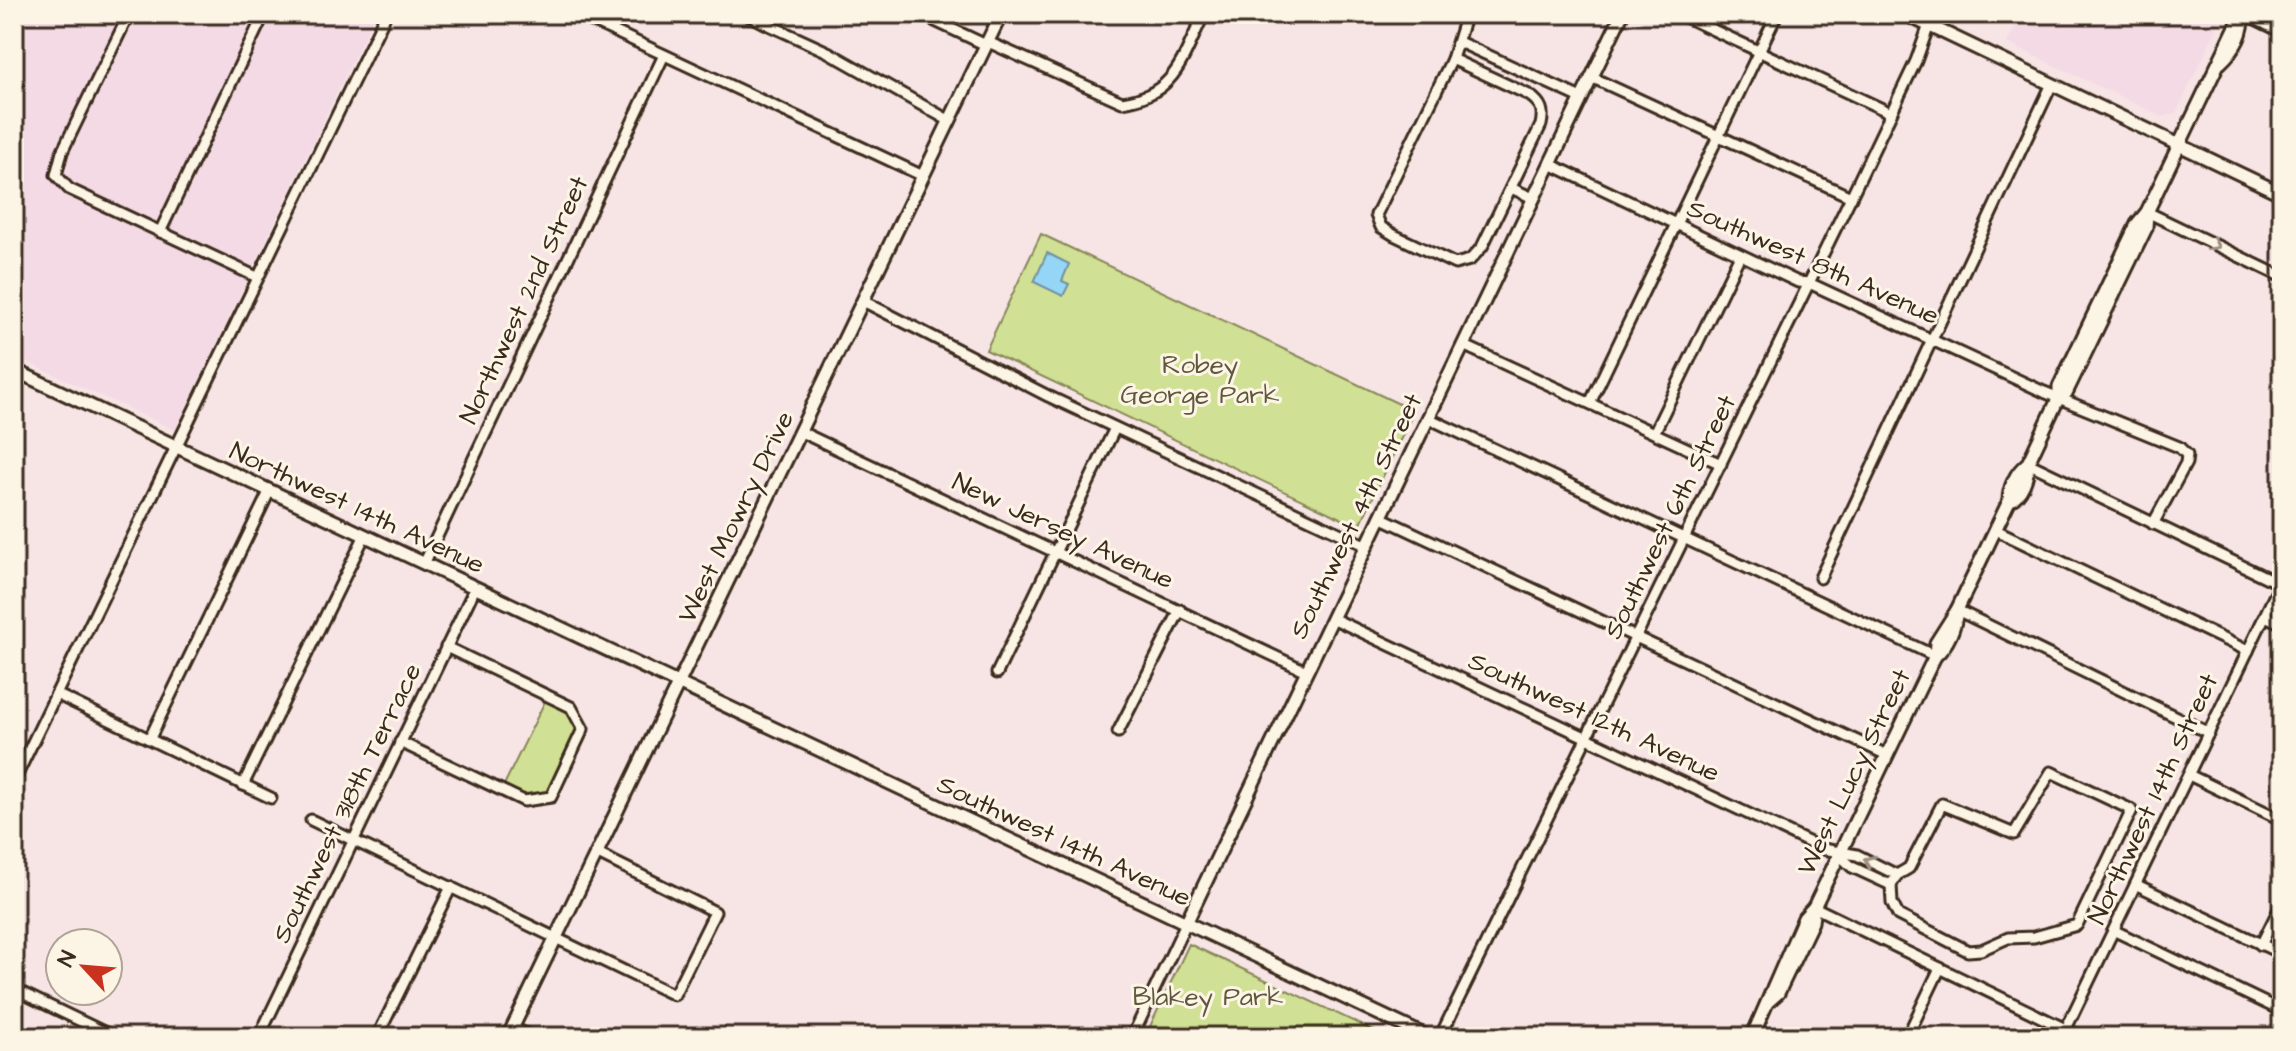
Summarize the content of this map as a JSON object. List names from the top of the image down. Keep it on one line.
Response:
{"streets":{"street":["Southwest 8th Avenue","Northwest 2nd Street","Northwest 14th Avenue","Southwest 4th Street","West Mowry Drive","Southwest 6th Street","New Jersey Avenue","Southwest 12th Avenue","West Lucy Street","Northwest 14th Street","Southwest 318th Terrace","Southwest 14th Avenue"]},"crossings":[["Southwest 8th Avenue","Southwest 4th Street"],["Southwest 8th Avenue","Southwest 6th Street"],["Southwest 8th Avenue","West Lucy Street"],["Northwest 2nd Street","Northwest 14th Avenue"],["Northwest 14th Avenue","West Mowry Drive"],["Northwest 14th Avenue","Southwest 318th Terrace"],["Northwest 14th Avenue","Southwest 14th Avenue"],["Southwest 4th Street","New Jersey Avenue"],["Southwest 4th Street","Southwest 12th Avenue"],["Southwest 4th Street","Southwest 14th Avenue"],["West Mowry Drive","New Jersey Avenue"],["West Mowry Drive","Southwest 14th Avenue"],["Southwest 6th Street","Southwest 12th Avenue"],["Southwest 12th Avenue","West Lucy Street"]],"parks":["Robey George Park","Blakey Park"],"north":"top left"}
